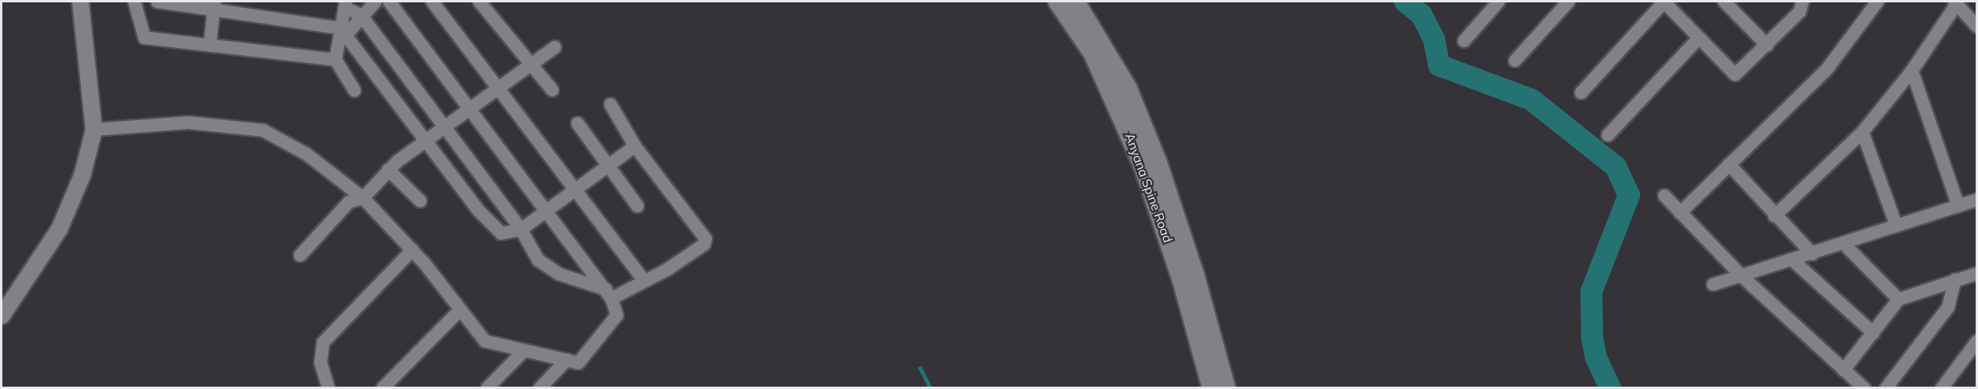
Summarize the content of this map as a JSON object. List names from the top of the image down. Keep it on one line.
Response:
{"streets":{"main road":["Anyana Spine Road"]}}
